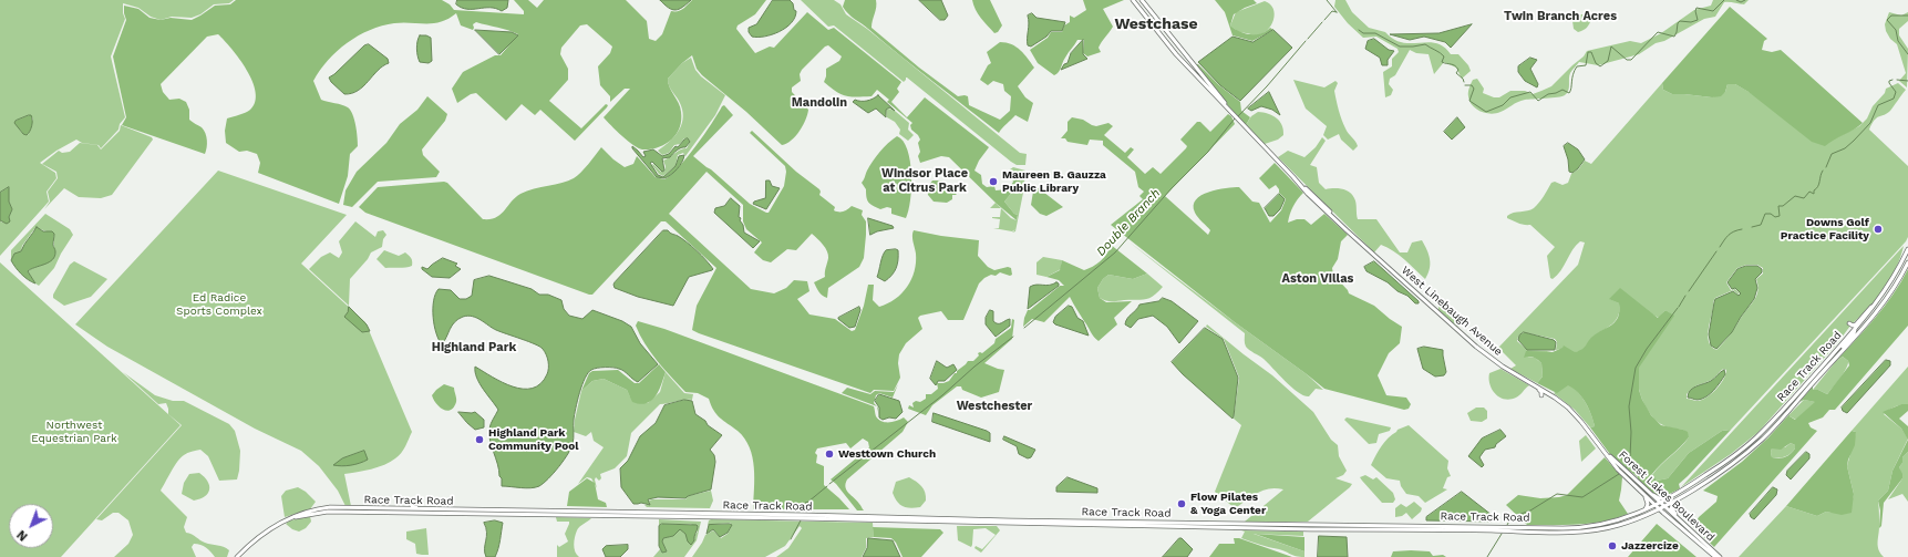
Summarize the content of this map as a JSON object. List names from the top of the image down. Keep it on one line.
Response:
{"streets":{"main road":["West Linebaugh Avenue","Race Track Road","Forest Lakes Boulevard"]},"crossings":[["West Linebaugh Avenue","Forest Lakes Boulevard"],["Race Track Road","Forest Lakes Boulevard"]],"districts":["Twin Branch Acres","Westchase","Mandolin","Windsor Place at Citrus Park","Aston Villas","Highland Park","Westchester"],"water":["Double Branch"],"parks":["Ed Radice Sports Complex","Northwest Equestrian Park"],"places":["Maureen B. Gauzza Public Library","Downs Golf Practice Facility","Highland Park Community Pool","Westtown Church","Flow Pilates & Yoga Center","Jazzercize"],"north":"bottom left"}
